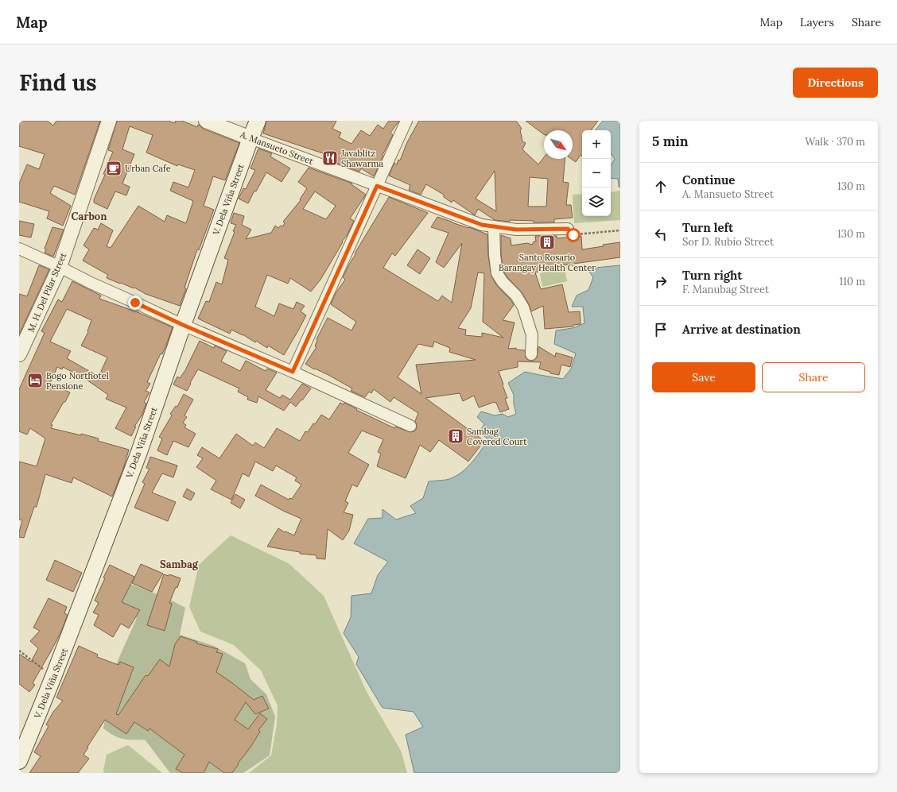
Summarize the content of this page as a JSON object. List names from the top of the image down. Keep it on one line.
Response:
{"streets":{"main road":["V. Dela Viña Street"],"street":["A. Mansueto Street","M. H. Del Pilar Street"]},"crossings":[["A. Mansueto Street","V. Dela Viña Street"]],"districts":["Carbon","Sambag"],"places":{"restaurant":["Javablitz Shawarma"],"cafe":["Urban Cafe"],"building":["Santo Rosario Barangay Health Center","Sambag Covered Court"],"hotel":["Bogo Northotel Pensione"]},"north":"bottom right","page":{"header":"Map","nav":["Map","Layers","Share"],"buttons":["Directions",["Save","Share"]],"title":"Find us","heading":["5 min","Walk · 370 m"],"map_buttons":["+","−"],"list":[["Continue","A. Mansueto Street","130 m"],["Turn left","Sor D. Rubio Street","130 m"],["Turn right","F. Manubag Street","110 m"],"Arrive at destination"]}}
